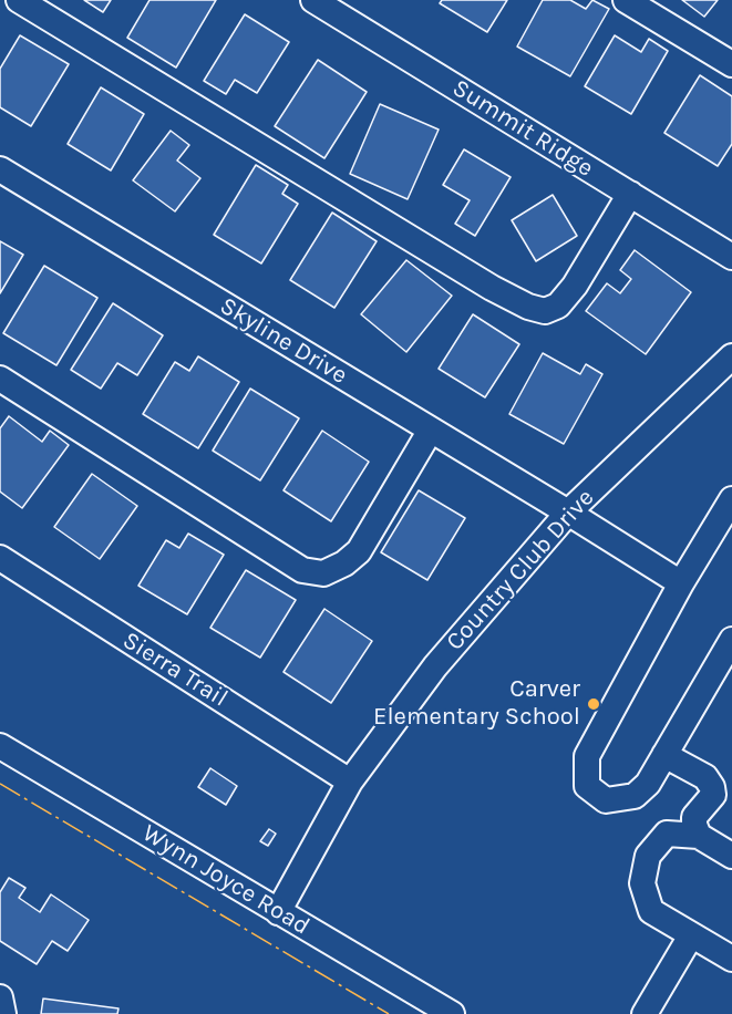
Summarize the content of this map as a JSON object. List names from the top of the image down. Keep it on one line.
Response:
{"streets":{"street":["Summit Ridge","Skyline Drive","Country Club Drive","Sierra Trail","Wynn Joyce Road"]},"crossings":[["Skyline Drive","Country Club Drive"],["Country Club Drive","Sierra Trail"],["Country Club Drive","Wynn Joyce Road"]],"places":["Carver Elementary School"]}
